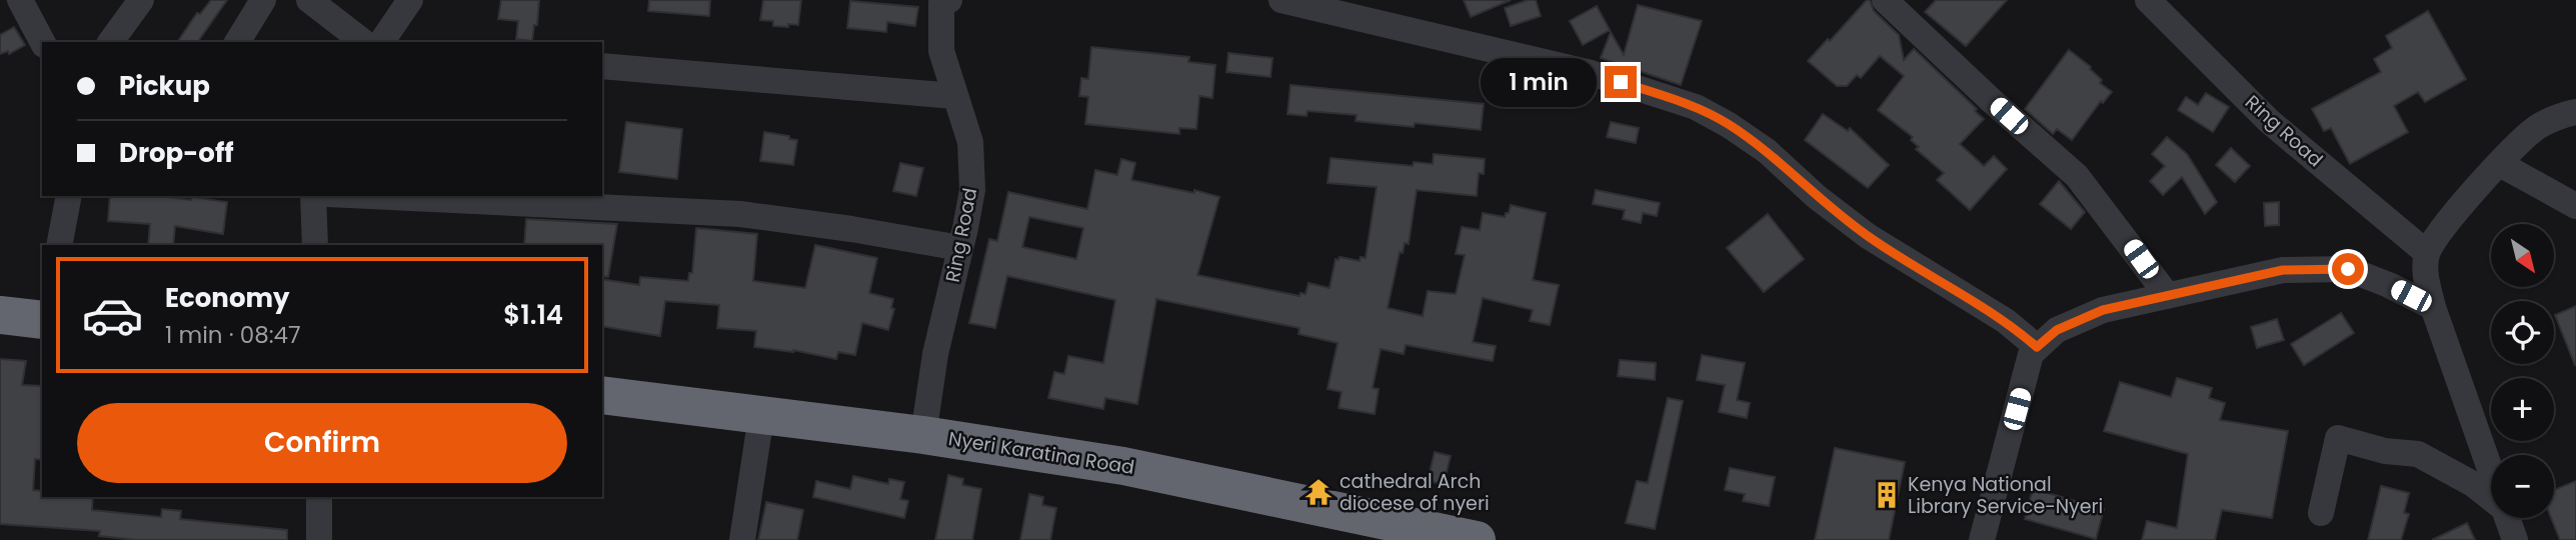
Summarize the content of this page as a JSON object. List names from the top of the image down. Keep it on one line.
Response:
{"streets":{"highway":["Nyeri Karatina Road"],"street":["Ring Road"]},"crossings":[["Ring Road","Nyeri Karatina Road"]],"places":{"temple":["cathedral Arch diocese of nyeri"],"building":["Kenya National Library Service-Nyeri"]},"north":"bottom right","page":{"banner":["Pickup","Drop-off"],"bubble":"1 min","map_buttons":["+","−"],"list":[{"name":"Economy","note":"1 min · 08:47","value":"$1.14"}],"buttons":"Confirm"}}
